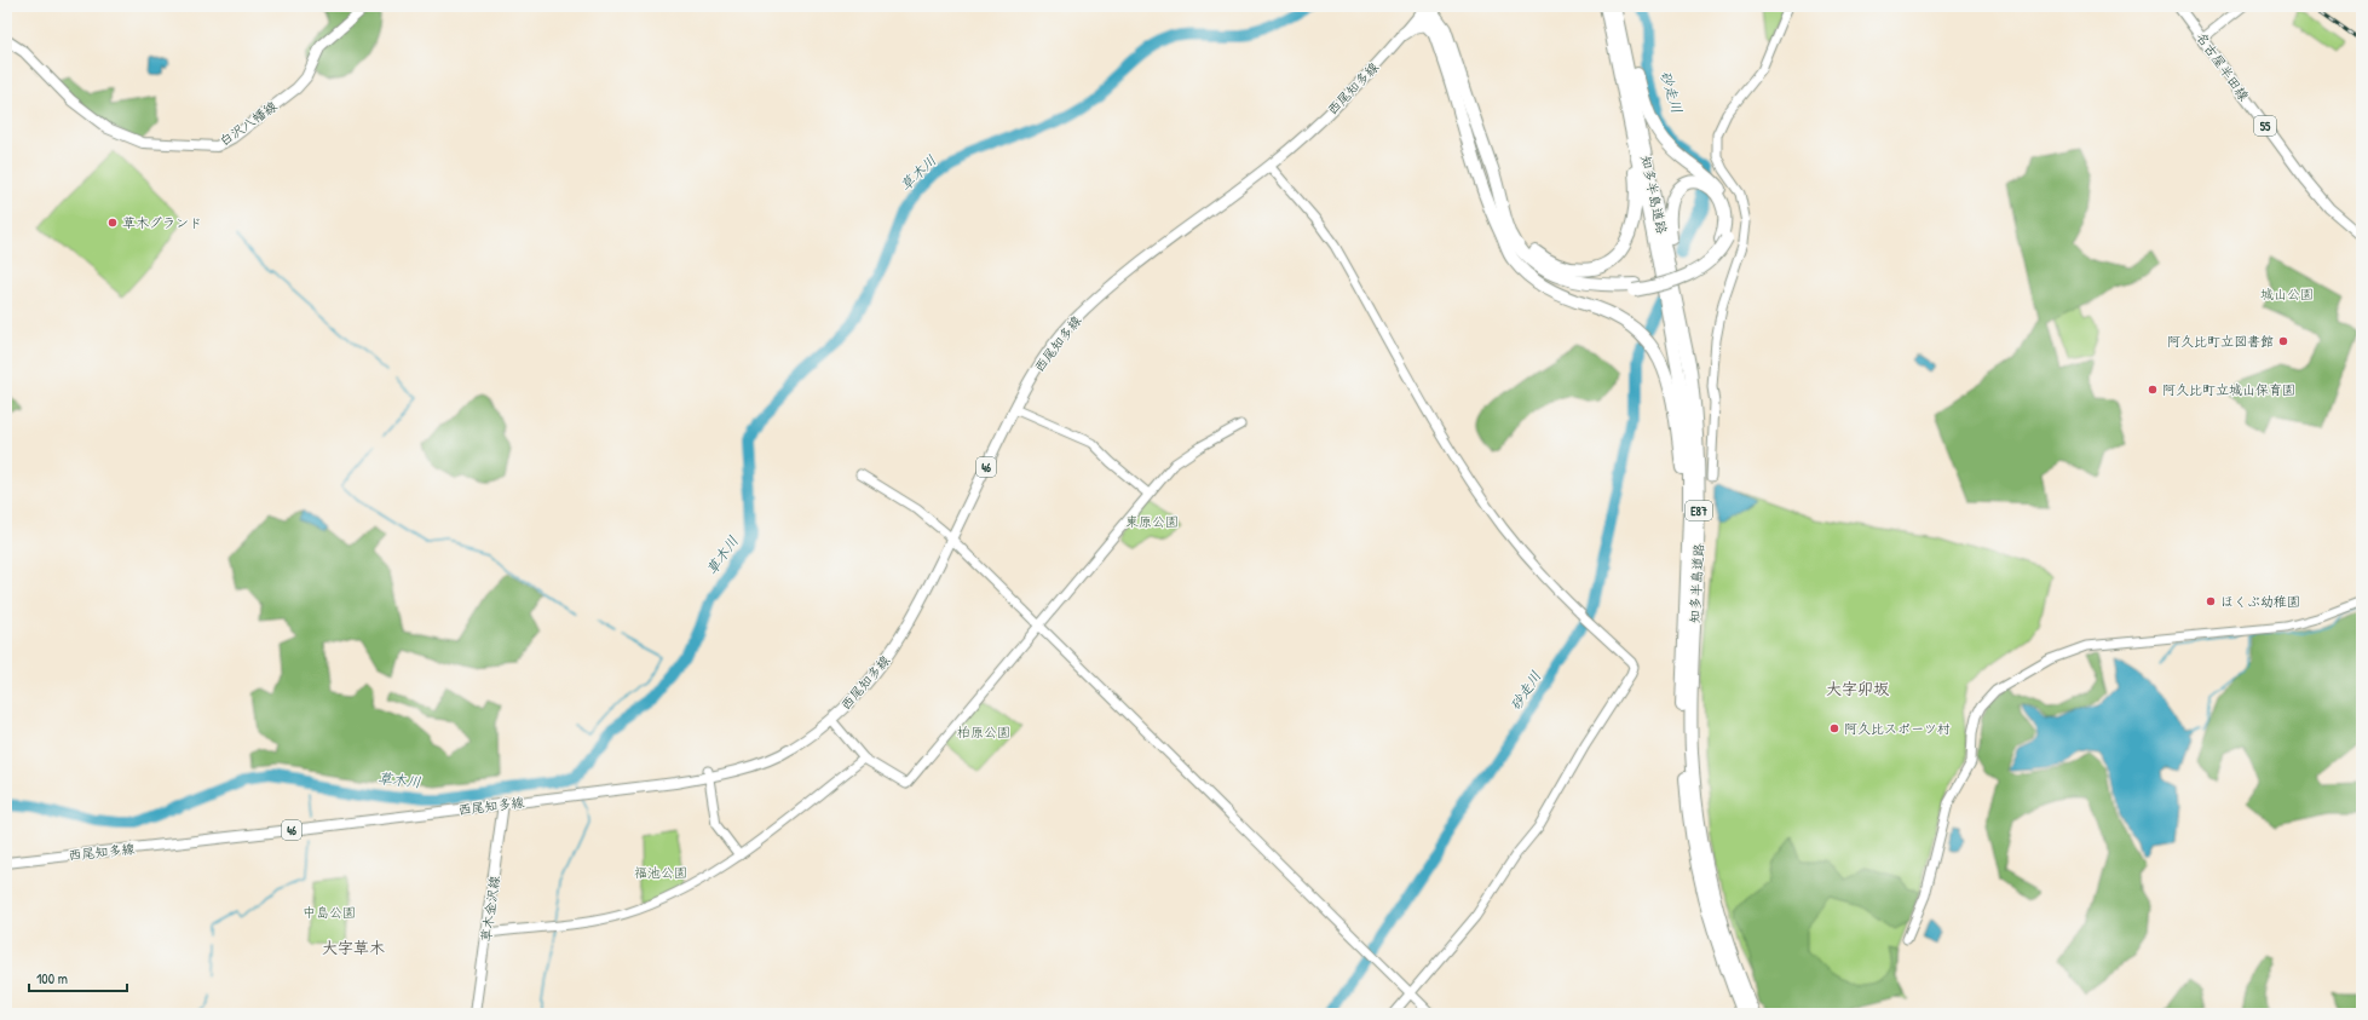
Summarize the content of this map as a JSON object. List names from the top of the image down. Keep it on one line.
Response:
{"streets":{"highway":["知多半島道路","E87"],"main road":["名古屋半田線","西尾知多線","白沢八幡線","55","46","草木金沢線"]},"crossings":[["西尾知多線","草木金沢線"]],"districts":["大字卯坂","大字草木"],"water":["砂走川","草木川"],"parks":["城山公園","東原公園","柏原公園","福池公園","中島公園"],"places":["草木グランド","阿久比町立図書館","阿久比町立城山保育園","ほくぶ幼稚園","阿久比スポーツ村"],"scale_bar":"100 m"}
